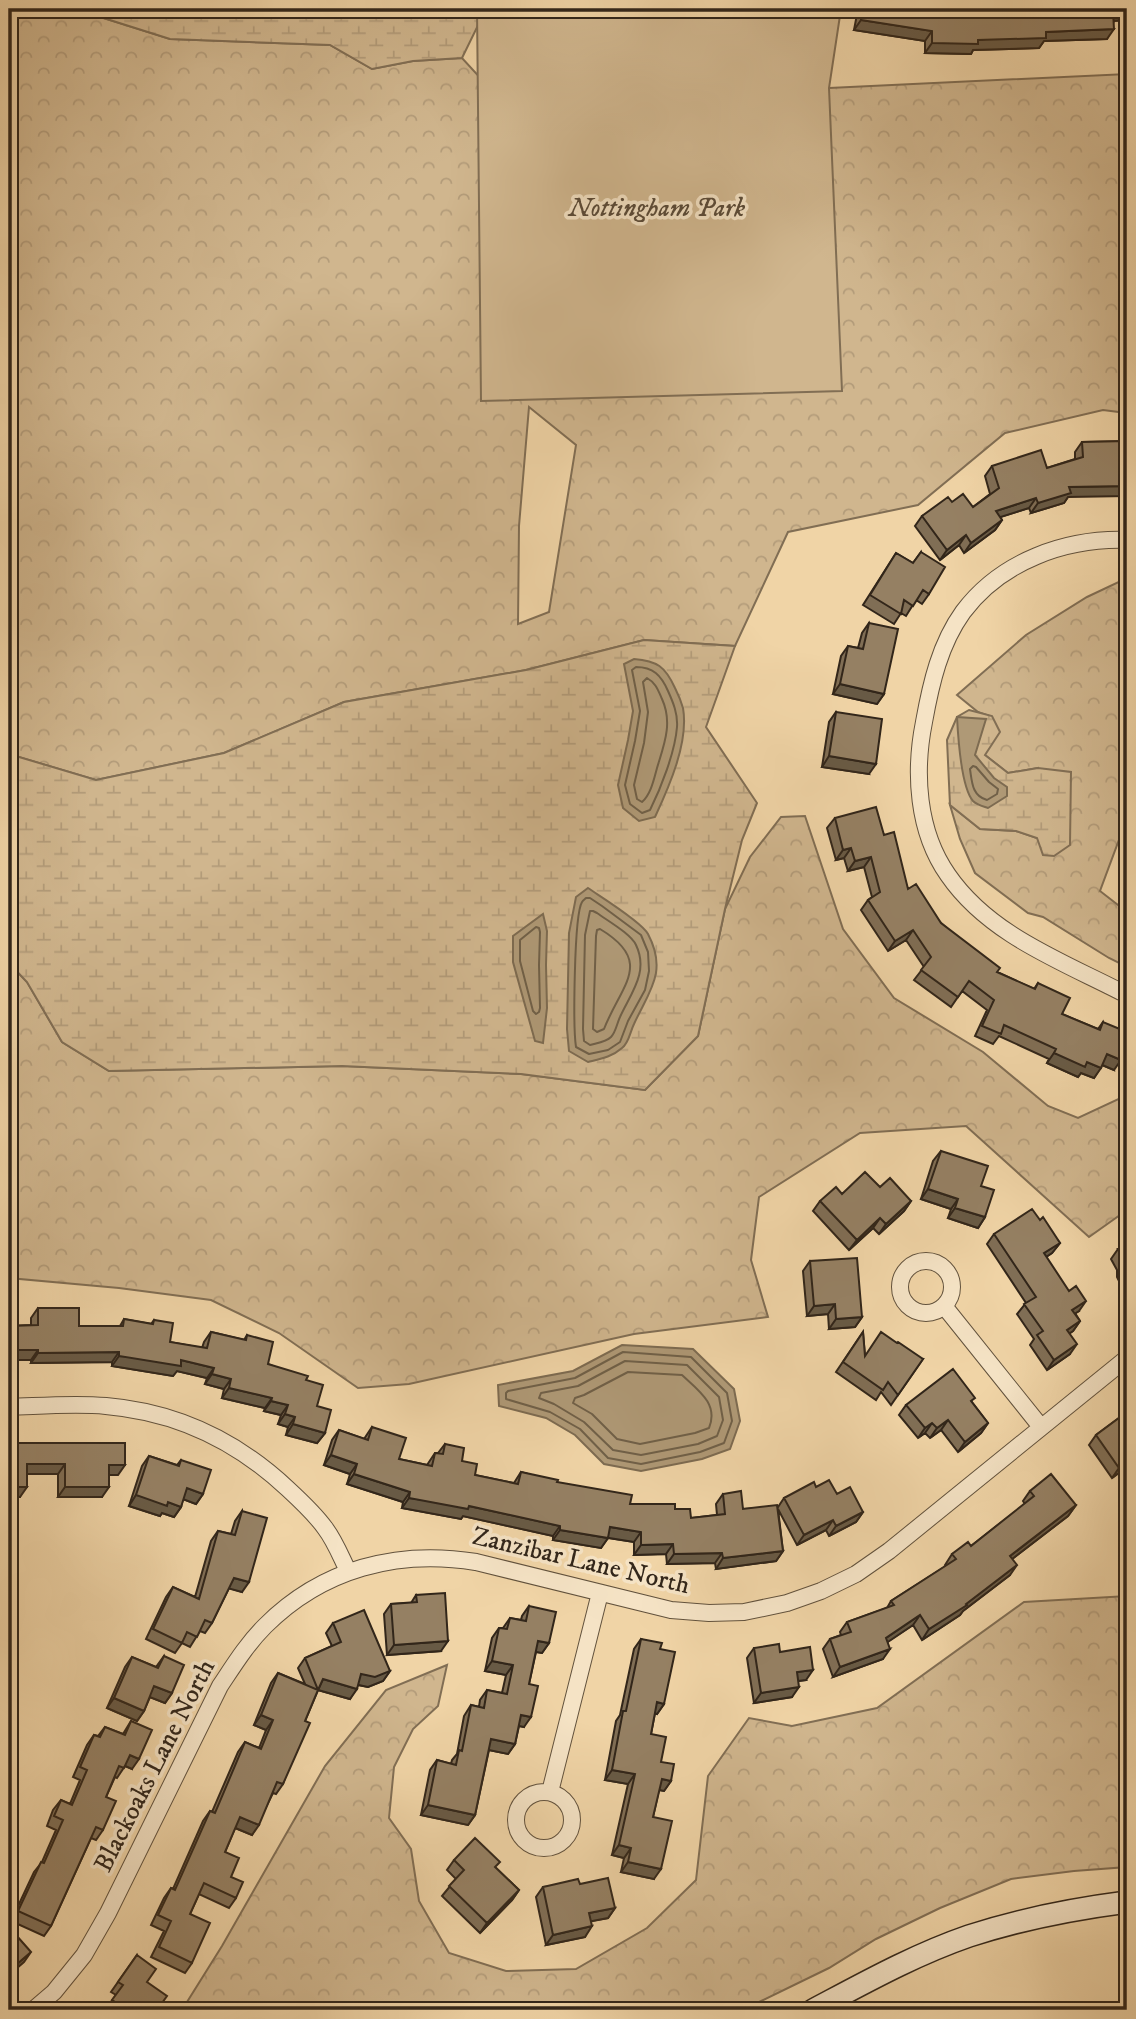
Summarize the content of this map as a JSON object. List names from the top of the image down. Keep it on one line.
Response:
{"streets":{"street":["Zanzibar Lane North","Blackoaks Lane North"]},"crossings":[["Zanzibar Lane North","Blackoaks Lane North"]],"parks":["Nottingham Park"]}
